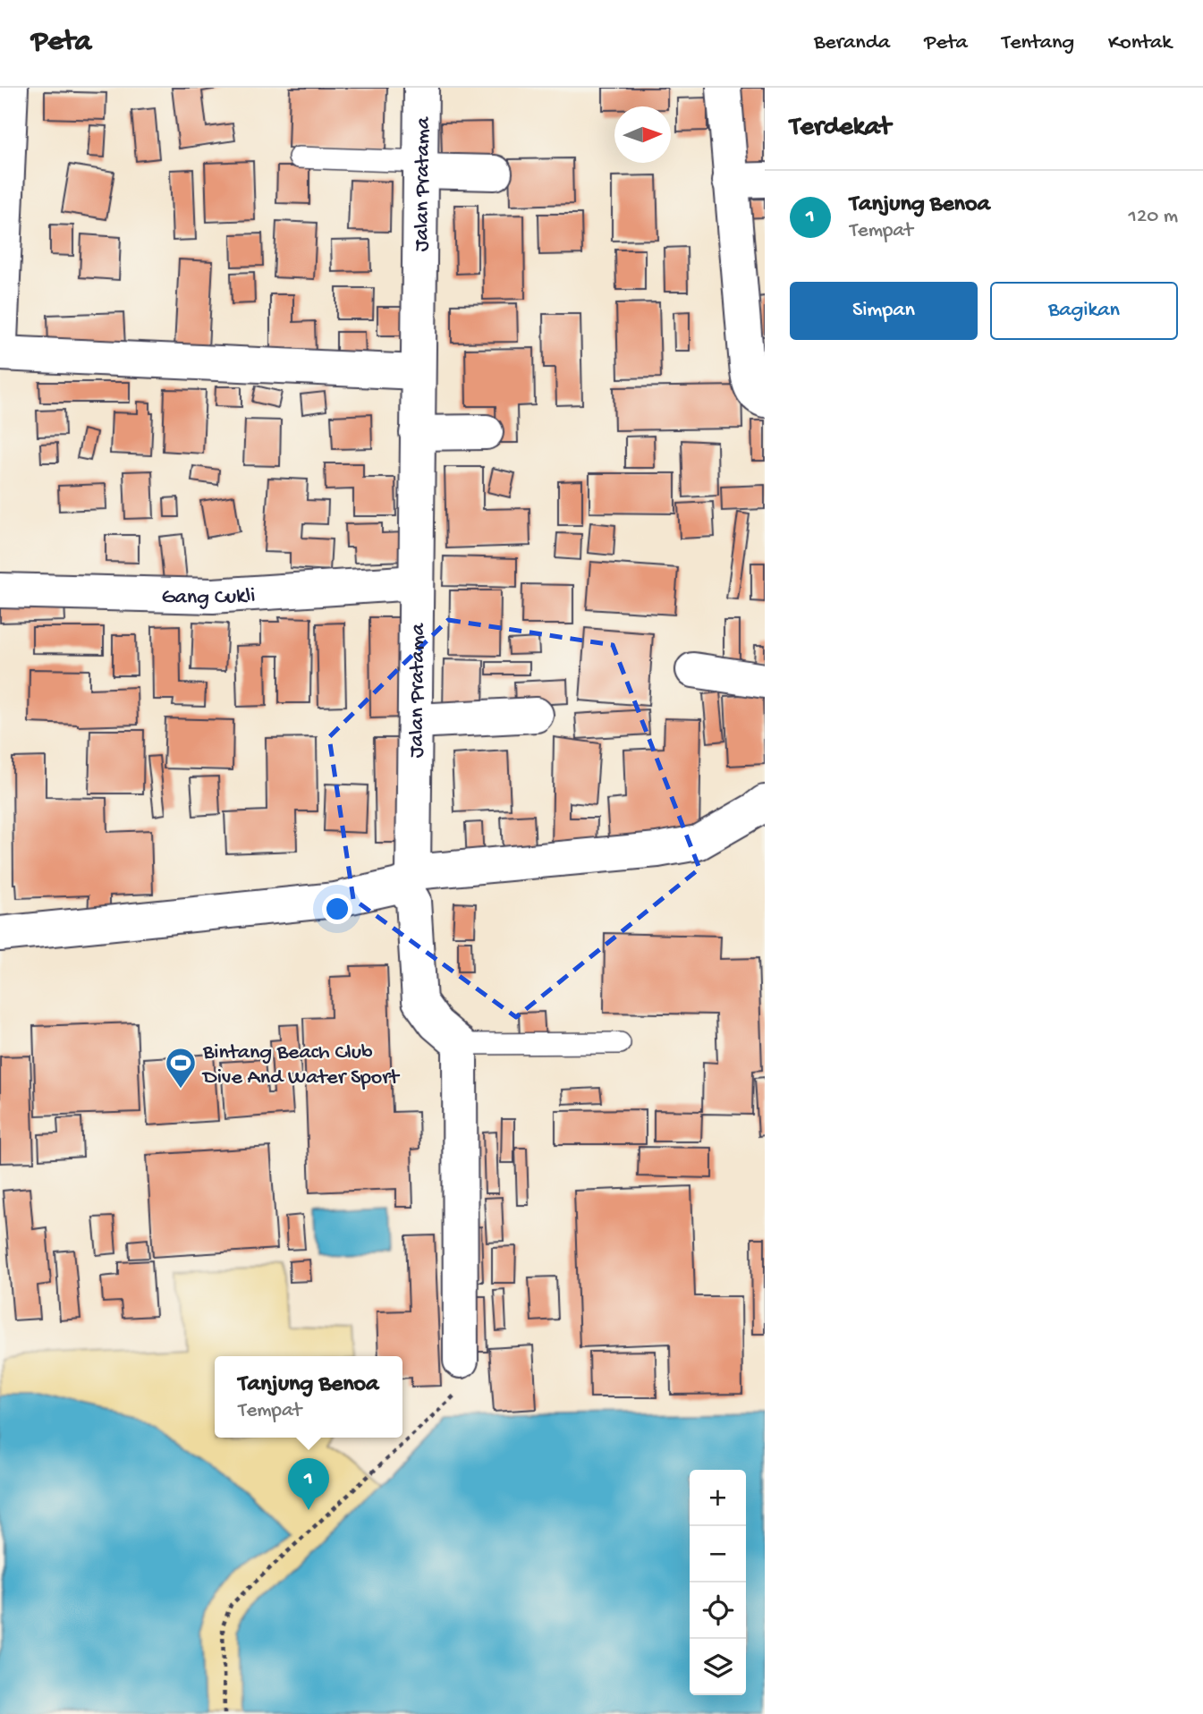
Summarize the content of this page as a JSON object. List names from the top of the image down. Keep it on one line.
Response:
{"streets":{"street":["Jalan Pratama","Gang Cukli"]},"crossings":[["Jalan Pratama","Gang Cukli"]],"places":{"sports":["Bintang Beach Club Dive And Water Sport"]},"north":"right","page":{"header":"Peta","nav":["Beranda","Peta","Tentang","Kontak"],"heading":"Terdekat","list":[{"mark":"1","name":"Tanjung Benoa","note":"Tempat","value":"120 m"}],"buttons":["Simpan","Bagikan"],"popup":["Tanjung Benoa","Tempat"],"pins":"1","map_buttons":["+","−"]}}
